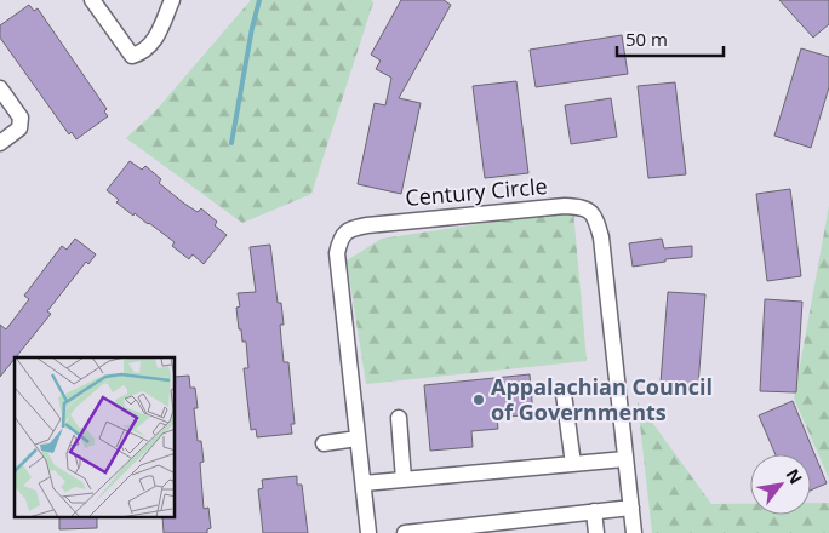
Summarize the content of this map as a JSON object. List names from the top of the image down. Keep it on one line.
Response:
{"streets":{"street":["Century Circle"]},"places":["Appalachian Council of Governments"],"scale_bar":"50 m","north":"top right"}
